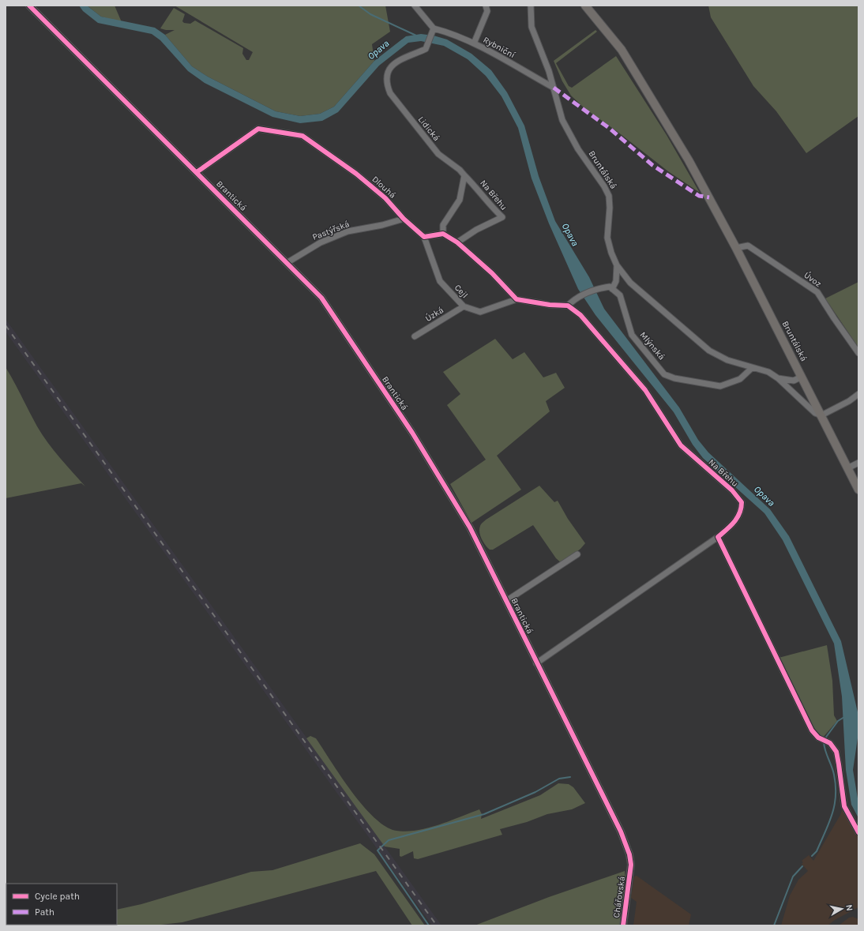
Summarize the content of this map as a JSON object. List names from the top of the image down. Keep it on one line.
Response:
{"streets":{"main road":["Bruntálská"],"street":["Rybniční","Lidická","Dlouhá","Na Břehu","Brantická","Pastýřská","Úvoz","Cejl","Úzká","Mlýnská","Chářovská"]},"crossings":[["Rybniční","Lidická"],["Rybniční","Bruntálská"],["Lidická","Na Břehu"],["Bruntálská","Úvoz"],["Bruntálská","Mlýnská"],["Dlouhá","Brantická"],["Dlouhá","Pastýřská"],["Dlouhá","Cejl"],["Brantická","Pastýřská"],["Brantická","Chářovská"],["Cejl","Úzká"]],"water":["Opava"],"legend":["Cycle path","Path"],"north":"right"}
